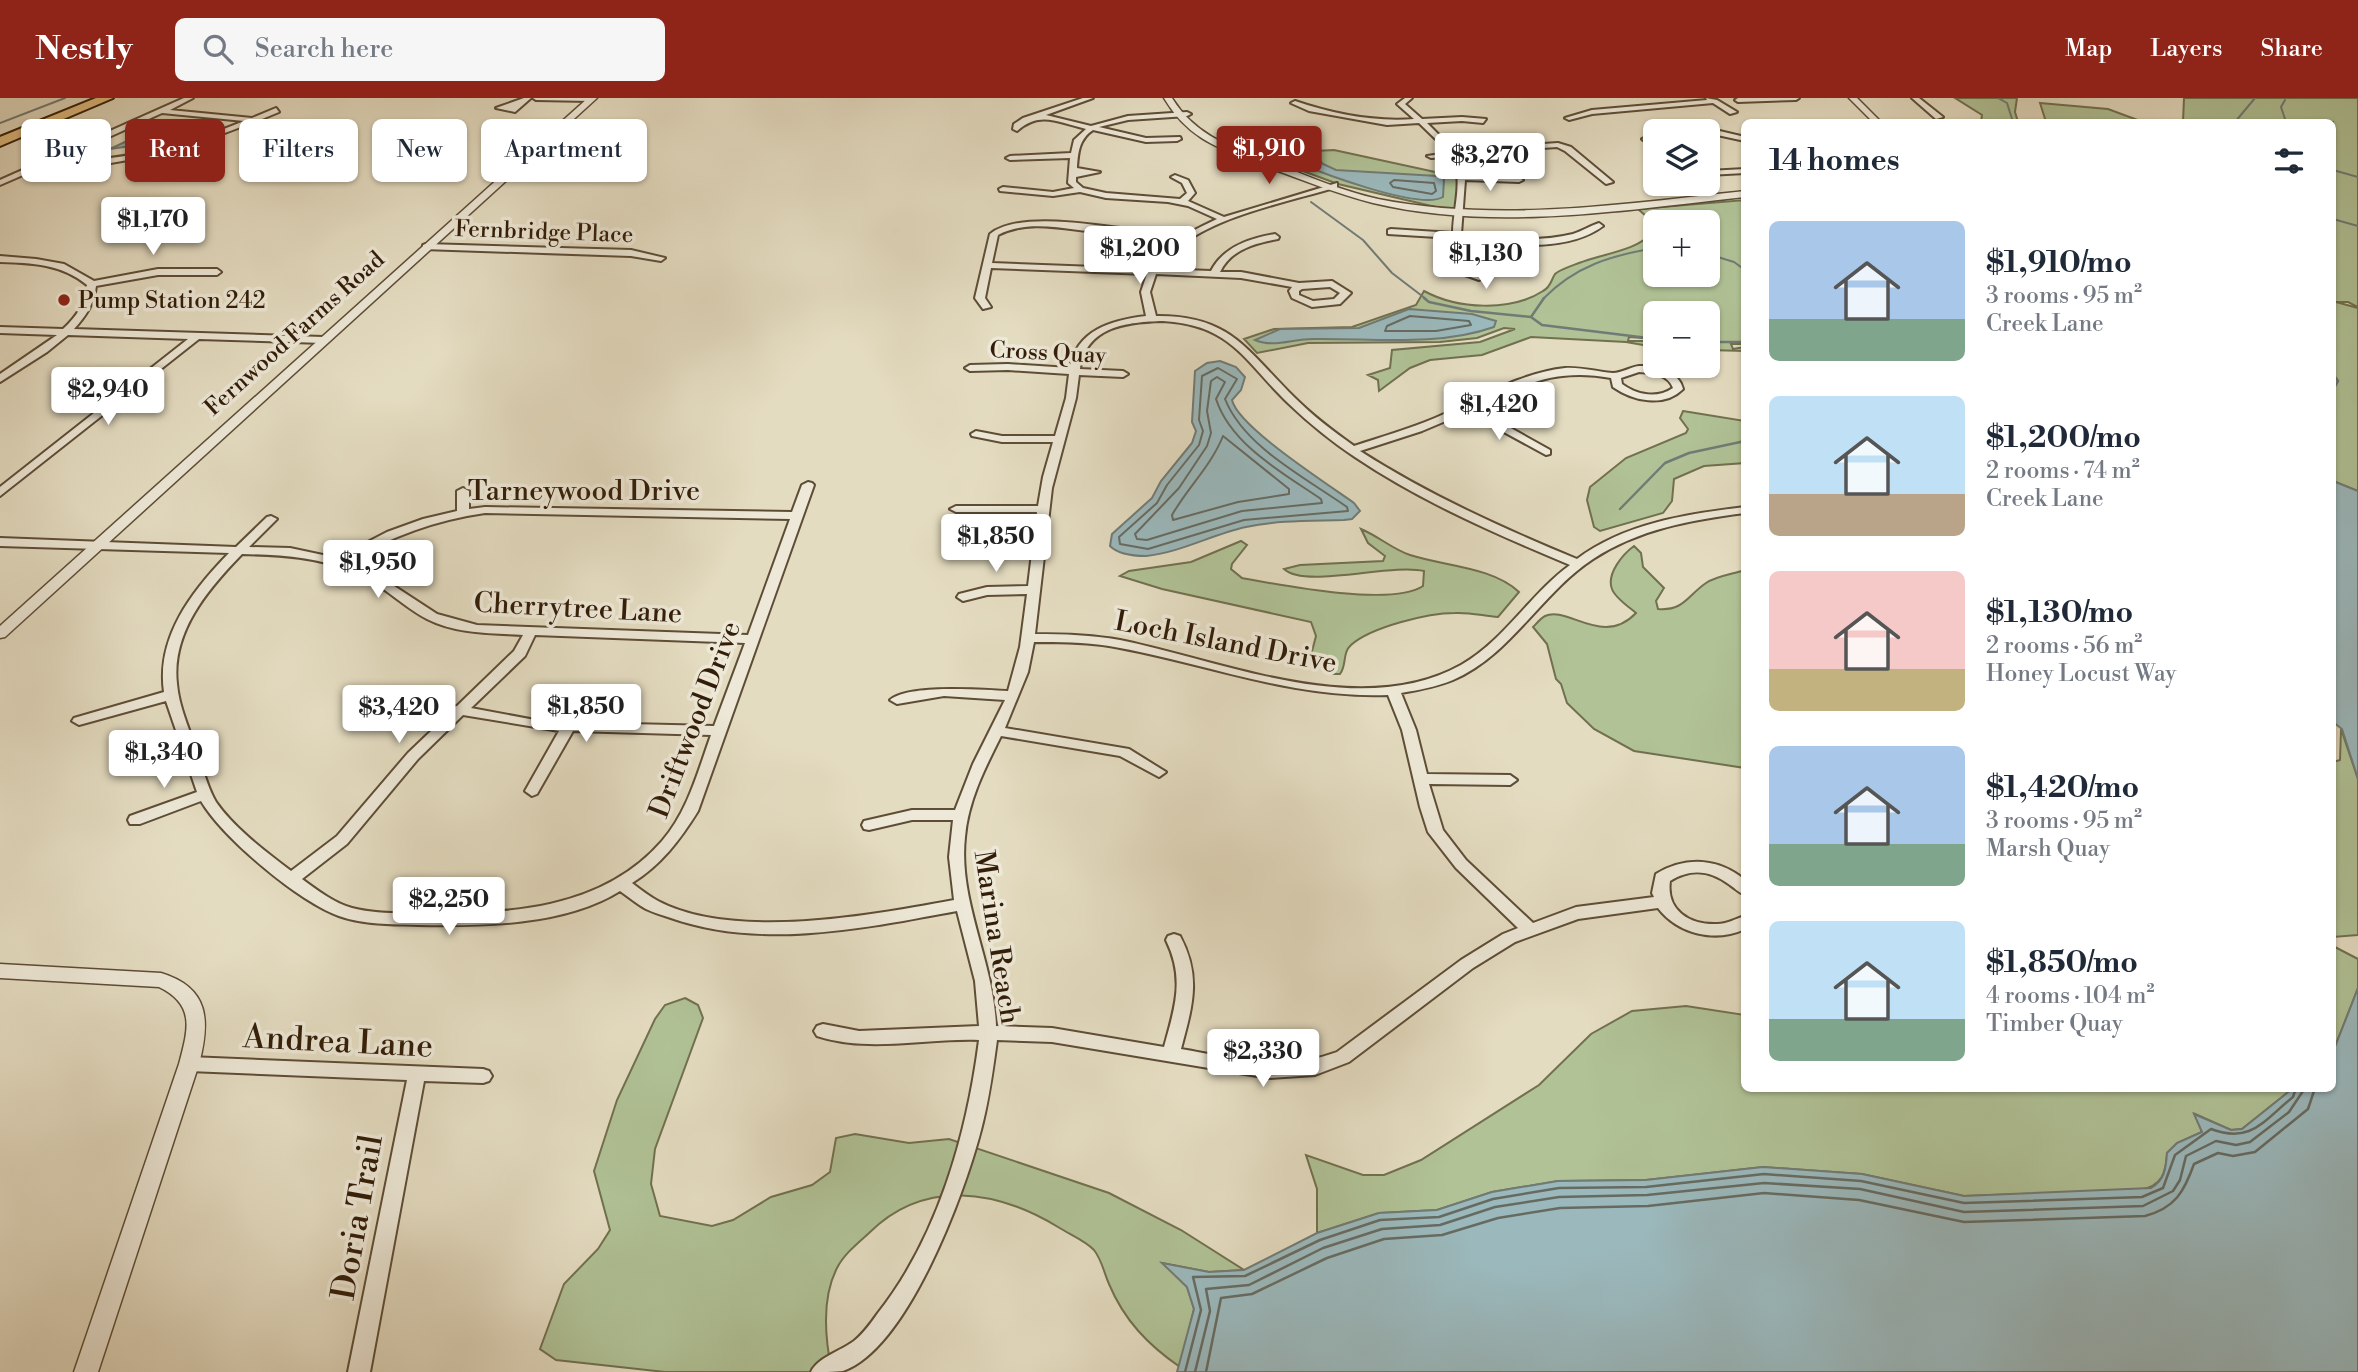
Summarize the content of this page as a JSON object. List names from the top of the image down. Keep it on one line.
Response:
{"streets":{"street":["Fernbridge Place","Fernwood Farms Road","Cross Quay","Tarneywood Drive","Cherrytree Lane","Loch Island Drive","Driftwood Drive","Marina Reach","Andrea Lane","Doria Trail"]},"crossings":[["Fernbridge Place","Fernwood Farms Road"],["Fernwood Farms Road","Cherrytree Lane"],["Cross Quay","Marina Reach"],["Tarneywood Drive","Cherrytree Lane"],["Tarneywood Drive","Driftwood Drive"],["Cherrytree Lane","Driftwood Drive"],["Loch Island Drive","Marina Reach"],["Andrea Lane","Doria Trail"]],"places":["Pump Station 242"],"page":{"header":"Nestly","search":"Search here","nav":["Map","Layers","Share"],"map_buttons":["+","−"],"chip":["Buy","Rent","Filters","New","Apartment"],"heading":"14 homes","price":["$1,910","$3,270","$1,170","$1,200","$1,130","$2,940","$1,420","$1,850","$1,950","$1,850","$3,420","$1,340","$2,250","$2,330"],"list":[{"name":"$1,910/mo","note":"3 rooms · 95 m² · Creek Lane"},{"name":"$1,200/mo","note":"2 rooms · 74 m² · Creek Lane"},{"name":"$1,130/mo","note":"2 rooms · 56 m² · Honey Locust Way"},{"name":"$1,420/mo","note":"3 rooms · 95 m² · Marsh Quay"},{"name":"$1,850/mo","note":"4 rooms · 104 m² · Timber Quay"}]}}
